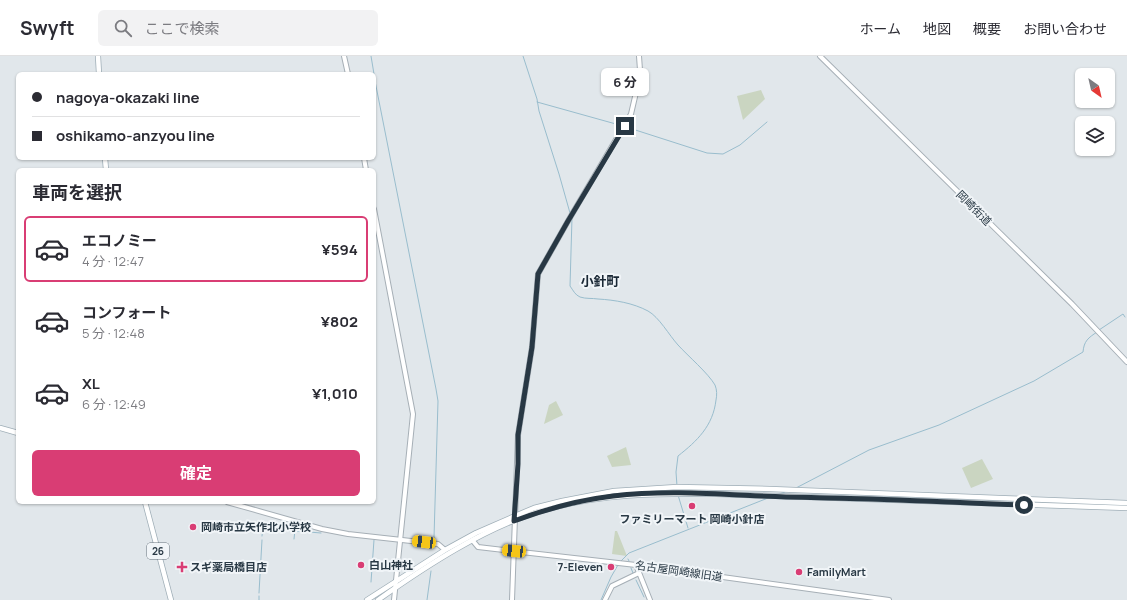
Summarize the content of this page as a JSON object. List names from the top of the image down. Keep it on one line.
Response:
{"streets":{"main road":["26"],"street":["岡崎街道","名古屋岡崎線旧道"]},"districts":["小針町"],"places":{"other":["ファミリーマート 岡崎小針店","岡崎市立矢作北小学校","白山神社","7-Eleven","FamilyMart"],"health":["スギ薬局橋目店"]},"north":"bottom right","page":{"header":"Swyft","search":"ここで検索","nav":["ホーム","地図","概要","お問い合わせ"],"bubble":"6 分","banner":["nagoya-okazaki line","oshikamo-anzyou line"],"heading":"車両を選択","list":[{"name":"エコノミー","note":"4 分 · 12:47","value":"¥594"},{"name":"コンフォート","note":"5 分 · 12:48","value":"¥802"},{"name":"XL","note":"6 分 · 12:49","value":"¥1,010"}],"buttons":"確定"}}
